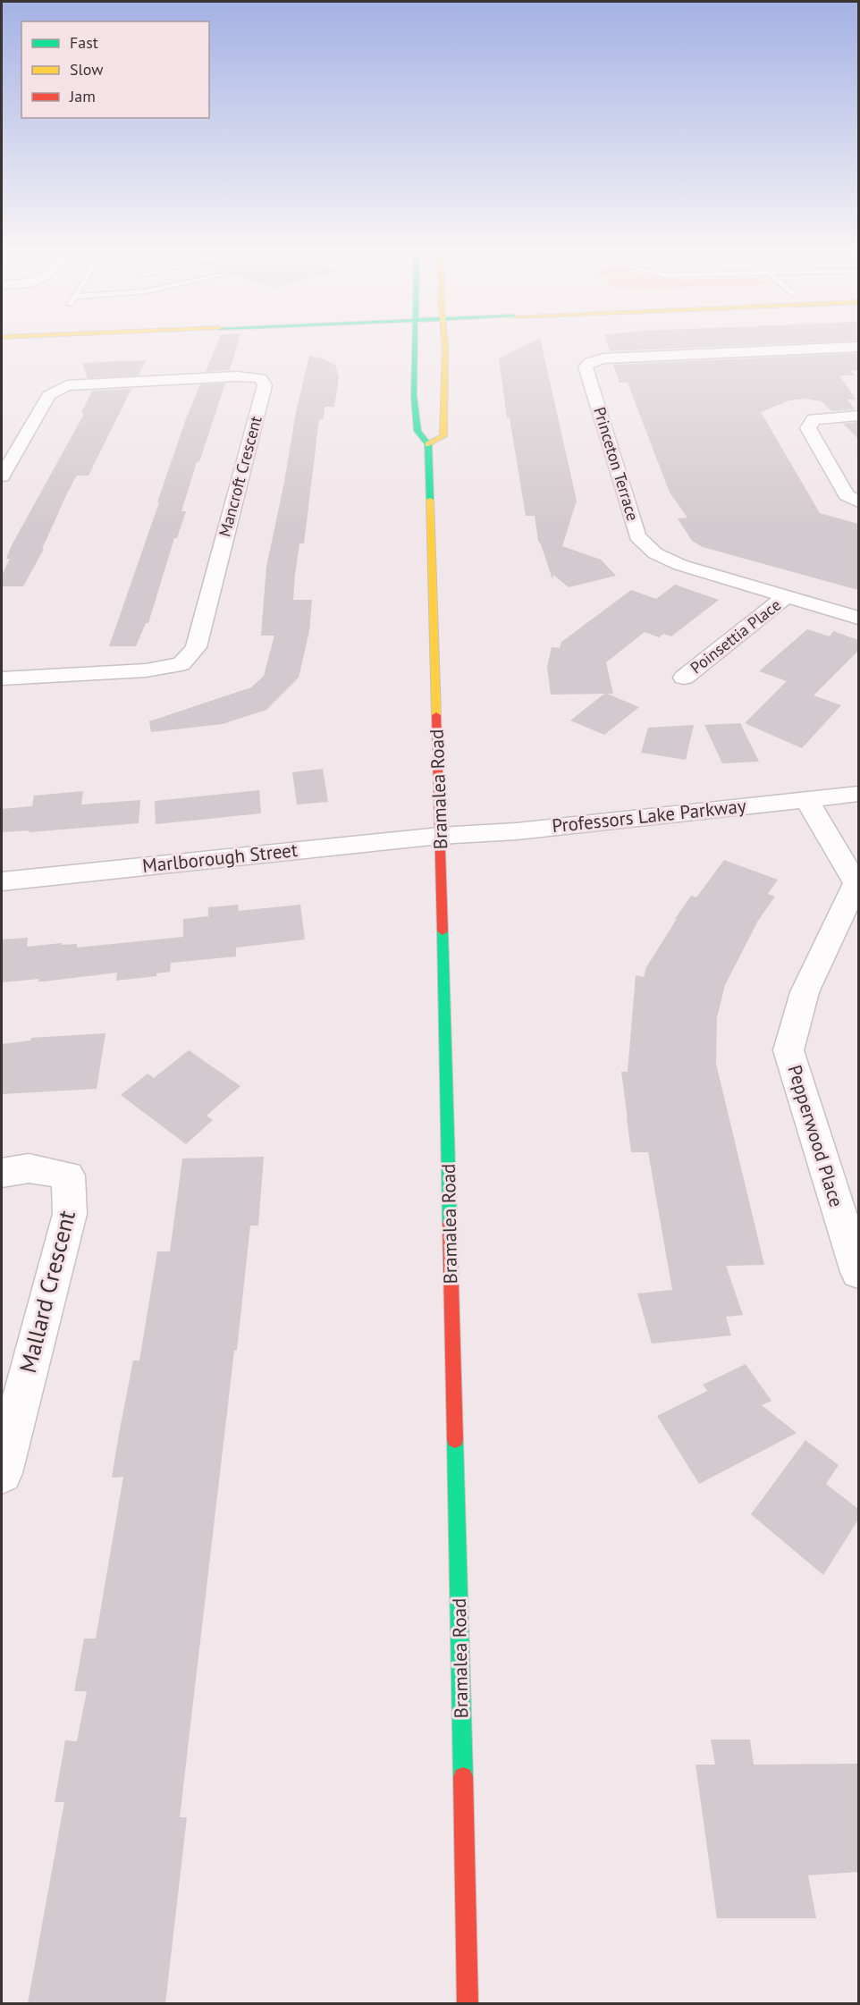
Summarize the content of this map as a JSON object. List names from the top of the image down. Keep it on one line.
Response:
{"streets":{"main road":["Bramalea Road"],"street":["Princeton Terrace","Mancroft Crescent","Poinsettia Place","Professors Lake Parkway","Marlborough Street","Pepperwood Place","Mallard Crescent"]},"crossings":[["Princeton Terrace","Poinsettia Place"],["Bramalea Road","Professors Lake Parkway"],["Bramalea Road","Marlborough Street"],["Professors Lake Parkway","Marlborough Street"],["Professors Lake Parkway","Pepperwood Place"]],"legend":["Fast","Slow","Jam"]}
